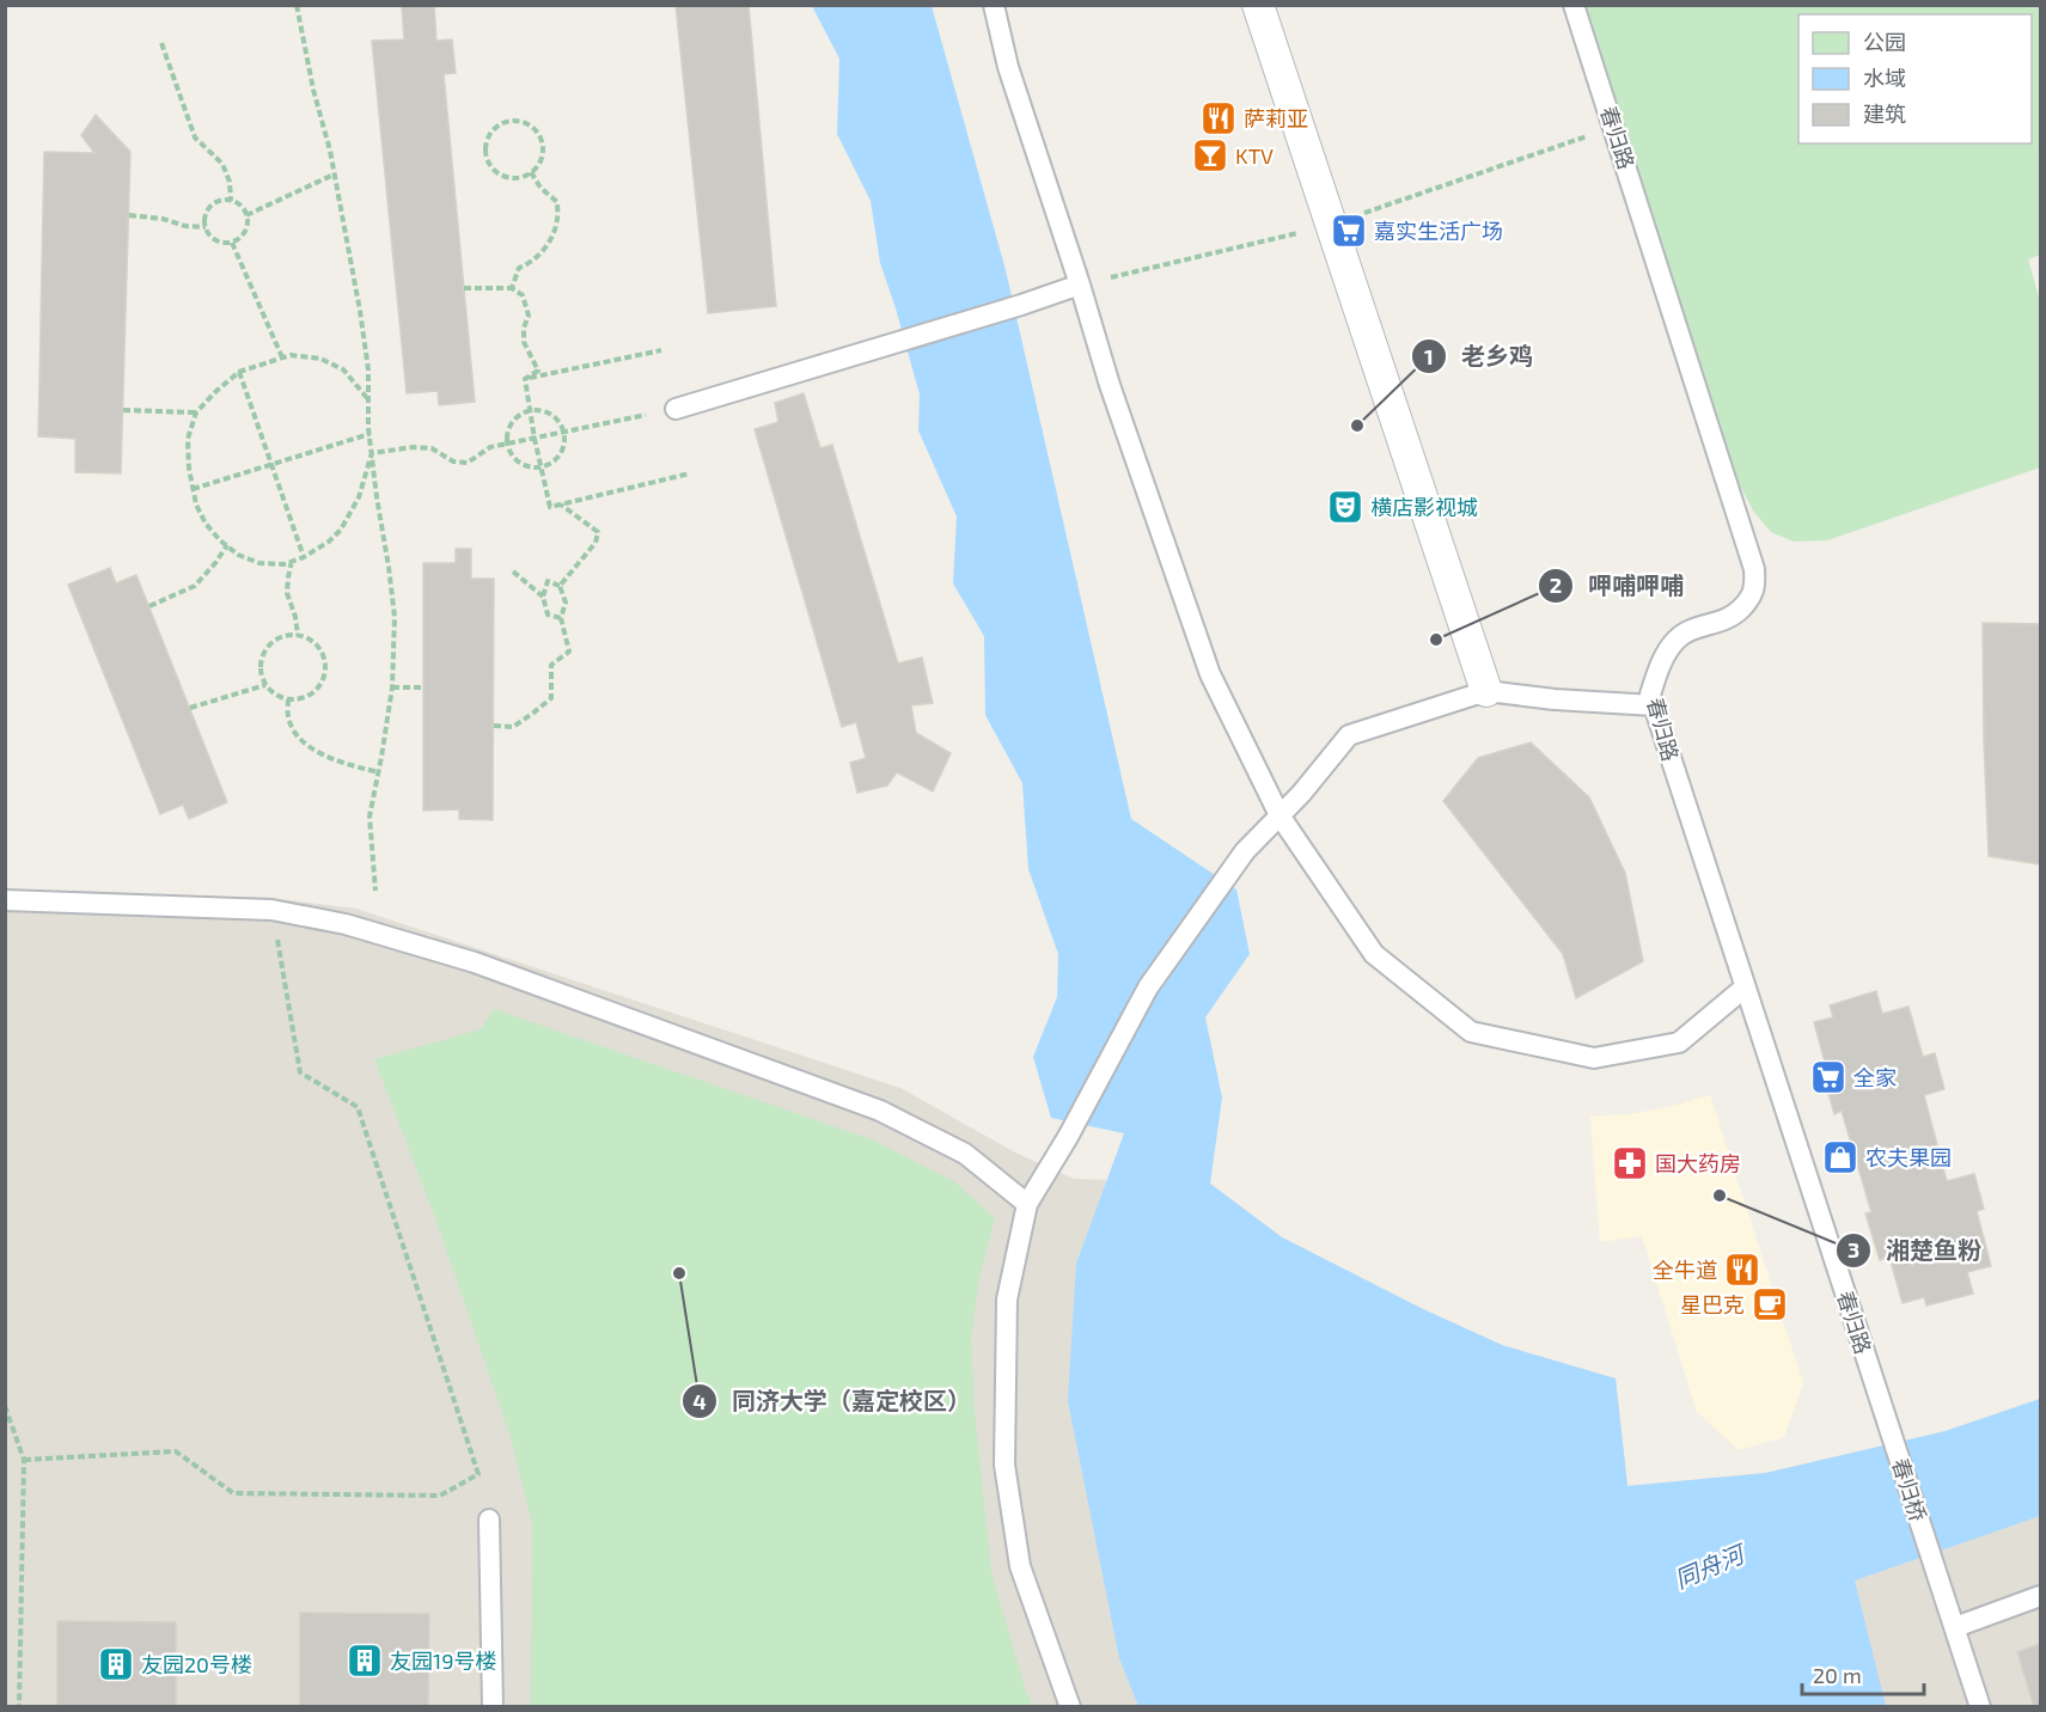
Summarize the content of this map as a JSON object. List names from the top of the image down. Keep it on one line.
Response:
{"streets":{"lane":["春归路","春归桥"]},"crossings":[["春归路","春归桥"]],"water":["同舟河"],"places":{"restaurant":["萨莉亚","全牛道"],"bar":["KTV"],"supermarket":["嘉实生活广场","全家"],"other":["老乡鸡","呷哺呷哺","湘楚鱼粉","同济大学（嘉定校区）"],"theatre":["横店影视城"],"shop":["农夫果园"],"pharmacy":["国大药房"],"cafe":["星巴克"],"building":["友园19号楼","友园20号楼"]},"legend":["公园","水域","建筑"],"scale_bar":"20 m"}
